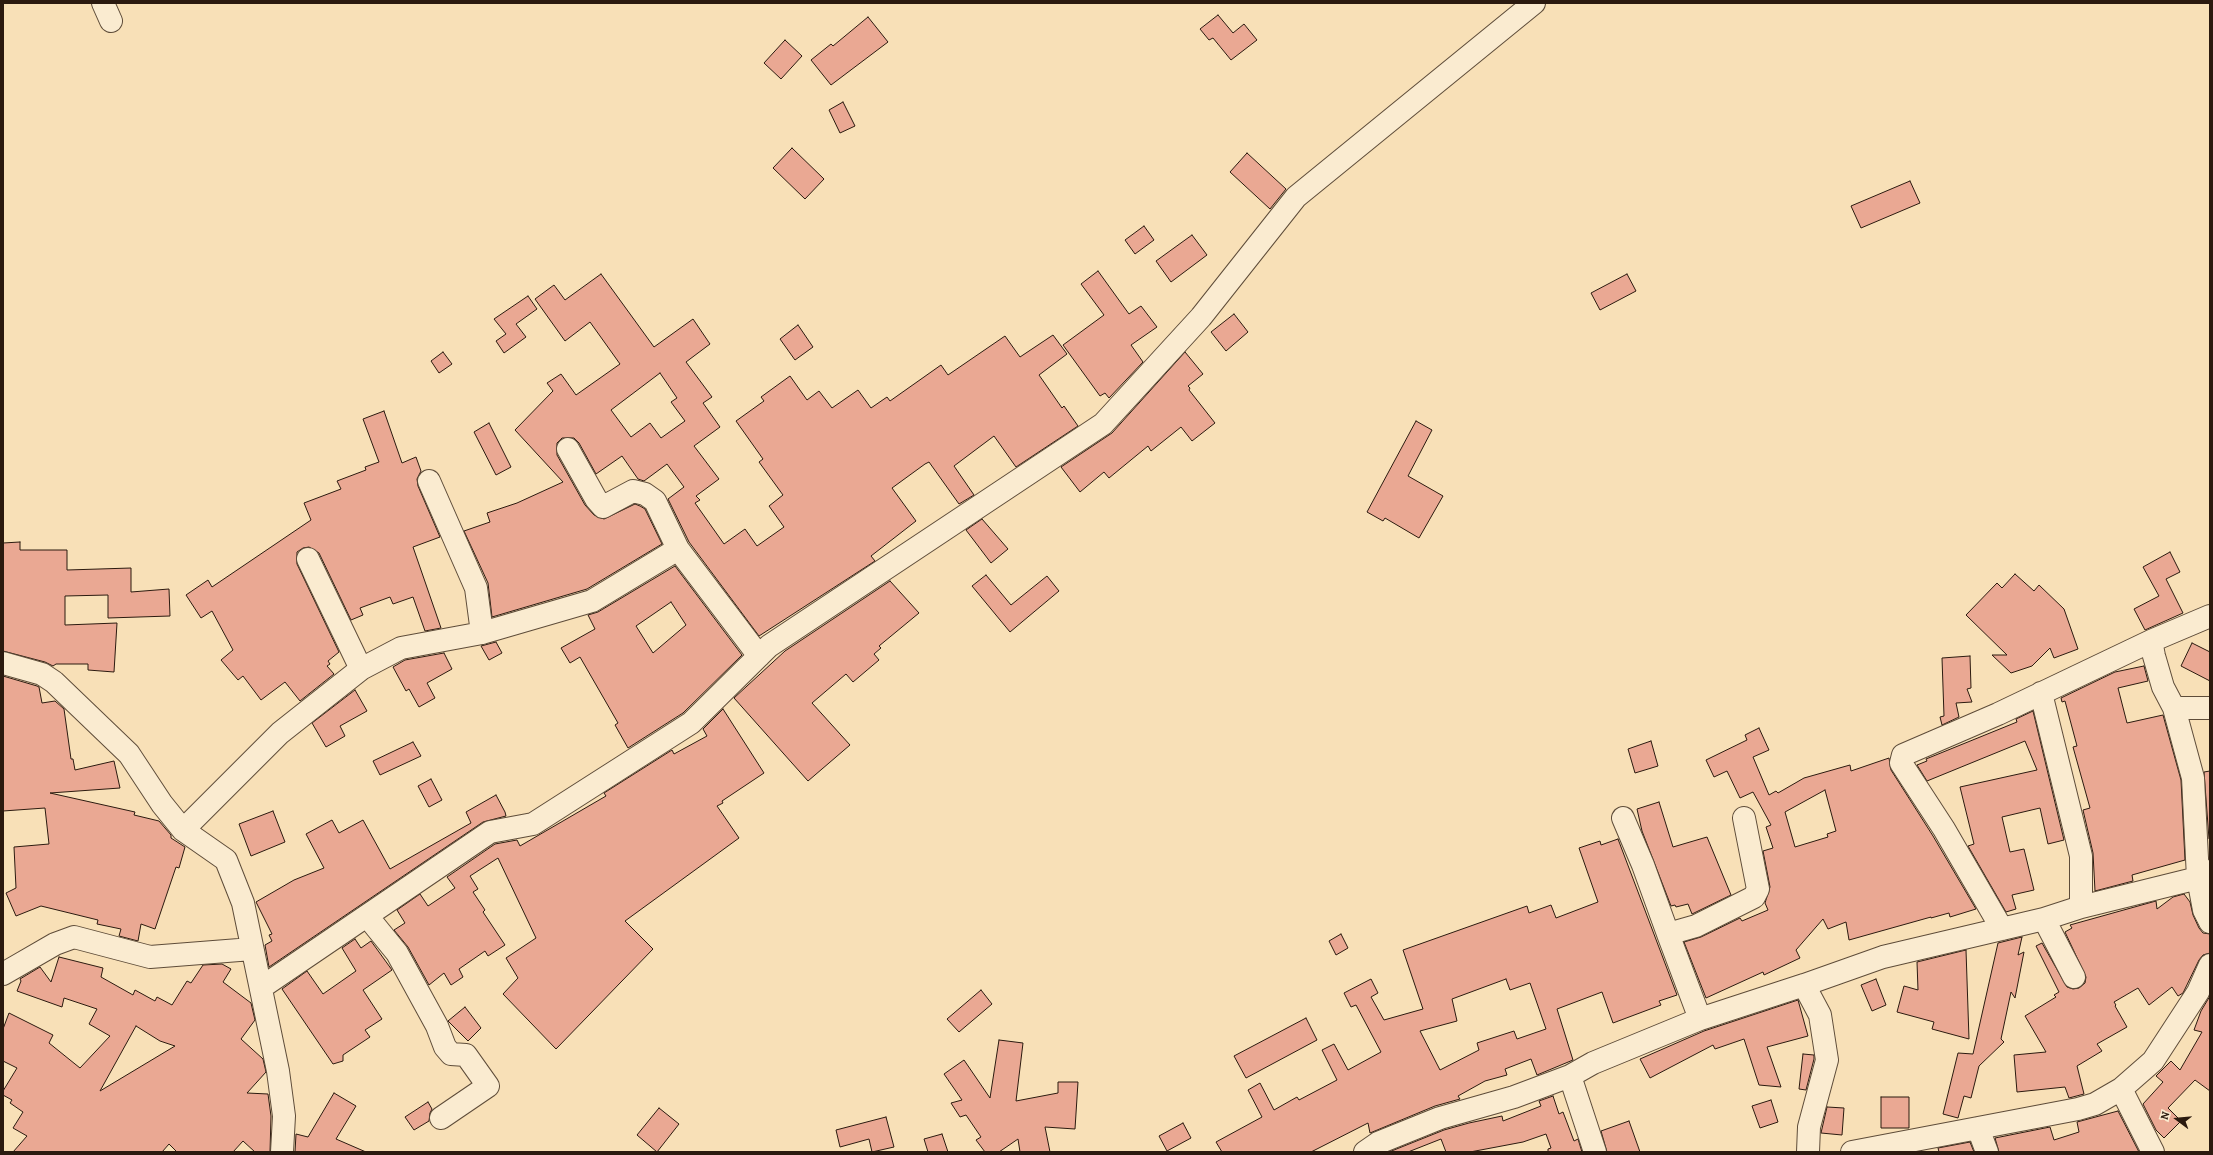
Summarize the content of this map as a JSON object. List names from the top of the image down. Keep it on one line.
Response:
{"north":"left"}
